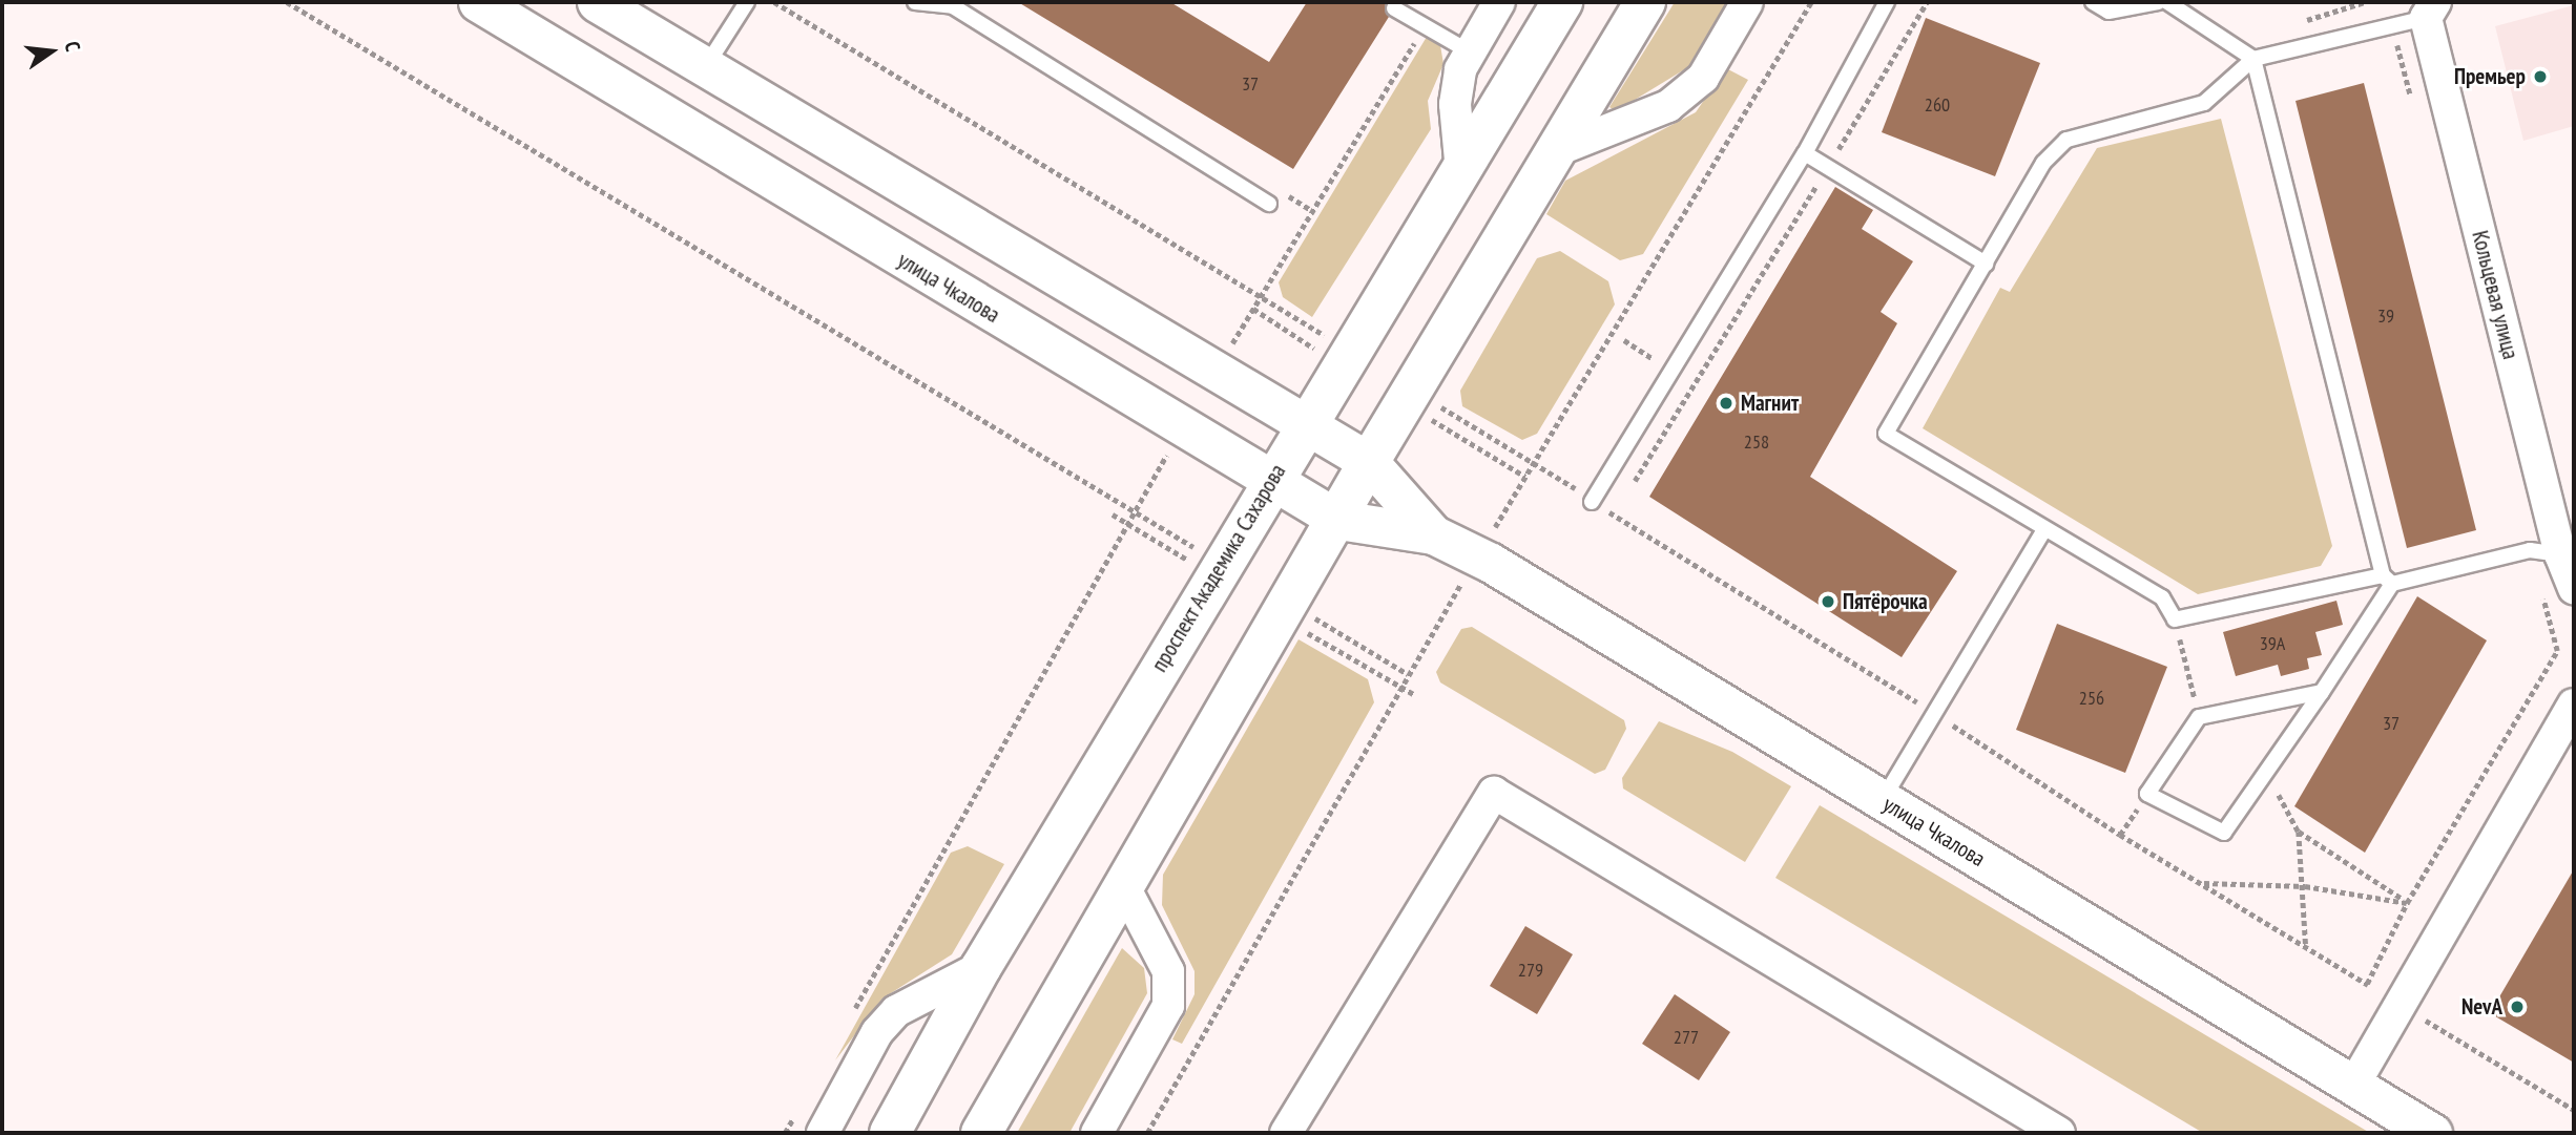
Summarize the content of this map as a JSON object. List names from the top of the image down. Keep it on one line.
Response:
{"streets":{"main road":["проспект Академика Сахарова"],"street":["улица Чкалова","Кольцевая улица"]},"crossings":[["улица Чкалова","проспект Академика Сахарова"]],"places":["Премьер","Магнит","Пятёрочка","NevA"],"house_numbers":["37","260","39","258","39А","256","37","279","277"],"north":"right"}
